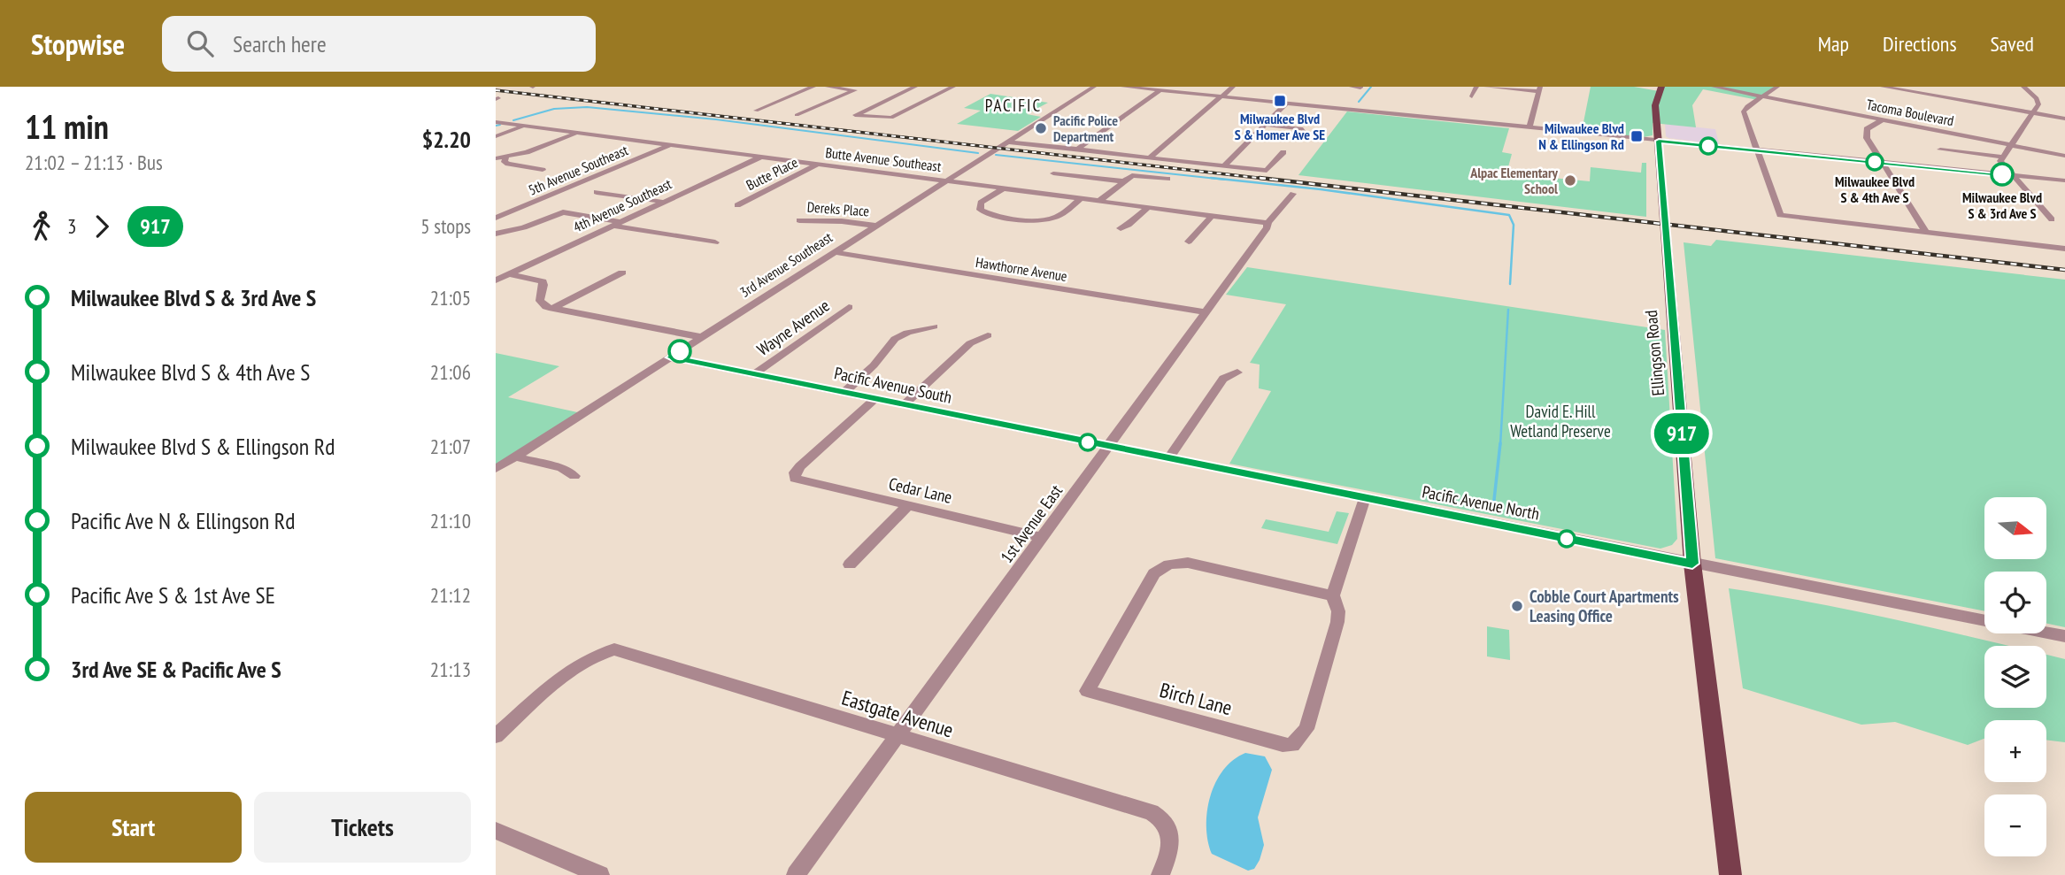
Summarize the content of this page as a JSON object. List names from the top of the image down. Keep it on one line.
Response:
{"streets":{"main road":["Ellingson Road"],"street":["Tacoma Boulevard","Butte Avenue Southeast","5th Avenue Southeast","Butte Place","4th Avenue Southeast","Dereks Place","3rd Avenue Southeast","Hawthorne Avenue","Wayne Avenue","Pacific Avenue South","Cedar Lane","Pacific Avenue North","1st Avenue East","Birch Lane","Eastgate Avenue"]},"crossings":[["Butte Avenue Southeast","5th Avenue Southeast"],["Butte Avenue Southeast","Butte Place"],["Butte Avenue Southeast","4th Avenue Southeast"],["Butte Avenue Southeast","3rd Avenue Southeast"],["Butte Avenue Southeast","1st Avenue East"],["Dereks Place","3rd Avenue Southeast"],["3rd Avenue Southeast","Hawthorne Avenue"],["3rd Avenue Southeast","Pacific Avenue South"],["Hawthorne Avenue","1st Avenue East"],["Wayne Avenue","Pacific Avenue South"],["Ellingson Road","Pacific Avenue North"],["Pacific Avenue South","Cedar Lane"],["Pacific Avenue South","Pacific Avenue North"],["Pacific Avenue South","1st Avenue East"],["Cedar Lane","1st Avenue East"],["Pacific Avenue North","1st Avenue East"],["1st Avenue East","Eastgate Avenue"]],"districts":["PACIFIC"],"parks":["David E. Hill Wetland Preserve"],"places":{"transit":["Milwaukee Blvd S & Homer Ave SE","Milwaukee Blvd N & Ellingson Rd"],"other":["Pacific Police Department","Milwaukee Blvd S & 4th Ave S","Milwaukee Blvd S & 3rd Ave S","Alpac Elementary School","Cobble Court Apartments Leasing Office"]},"lines":["bus line 917"],"north":"right","page":{"header":"Stopwise","search":"Search here","nav":["Map","Directions","Saved"],"heading":["11 min","21:02 – 21:13 · Bus","$2.20"],"on_map":"917","legs":["3","917","5 stops"],"list":[{"name":"Milwaukee Blvd S & 3rd Ave S","value":"21:05"},{"name":"Milwaukee Blvd S & 4th Ave S","value":"21:06"},{"name":"Milwaukee Blvd S & Ellingson Rd","value":"21:07"},{"name":"Pacific Ave N & Ellingson Rd","value":"21:10"},{"name":"Pacific Ave S & 1st Ave SE","value":"21:12"},{"name":"3rd Ave SE & Pacific Ave S","value":"21:13"}],"map_buttons":["+","−"],"buttons":["Start","Tickets"]}}
